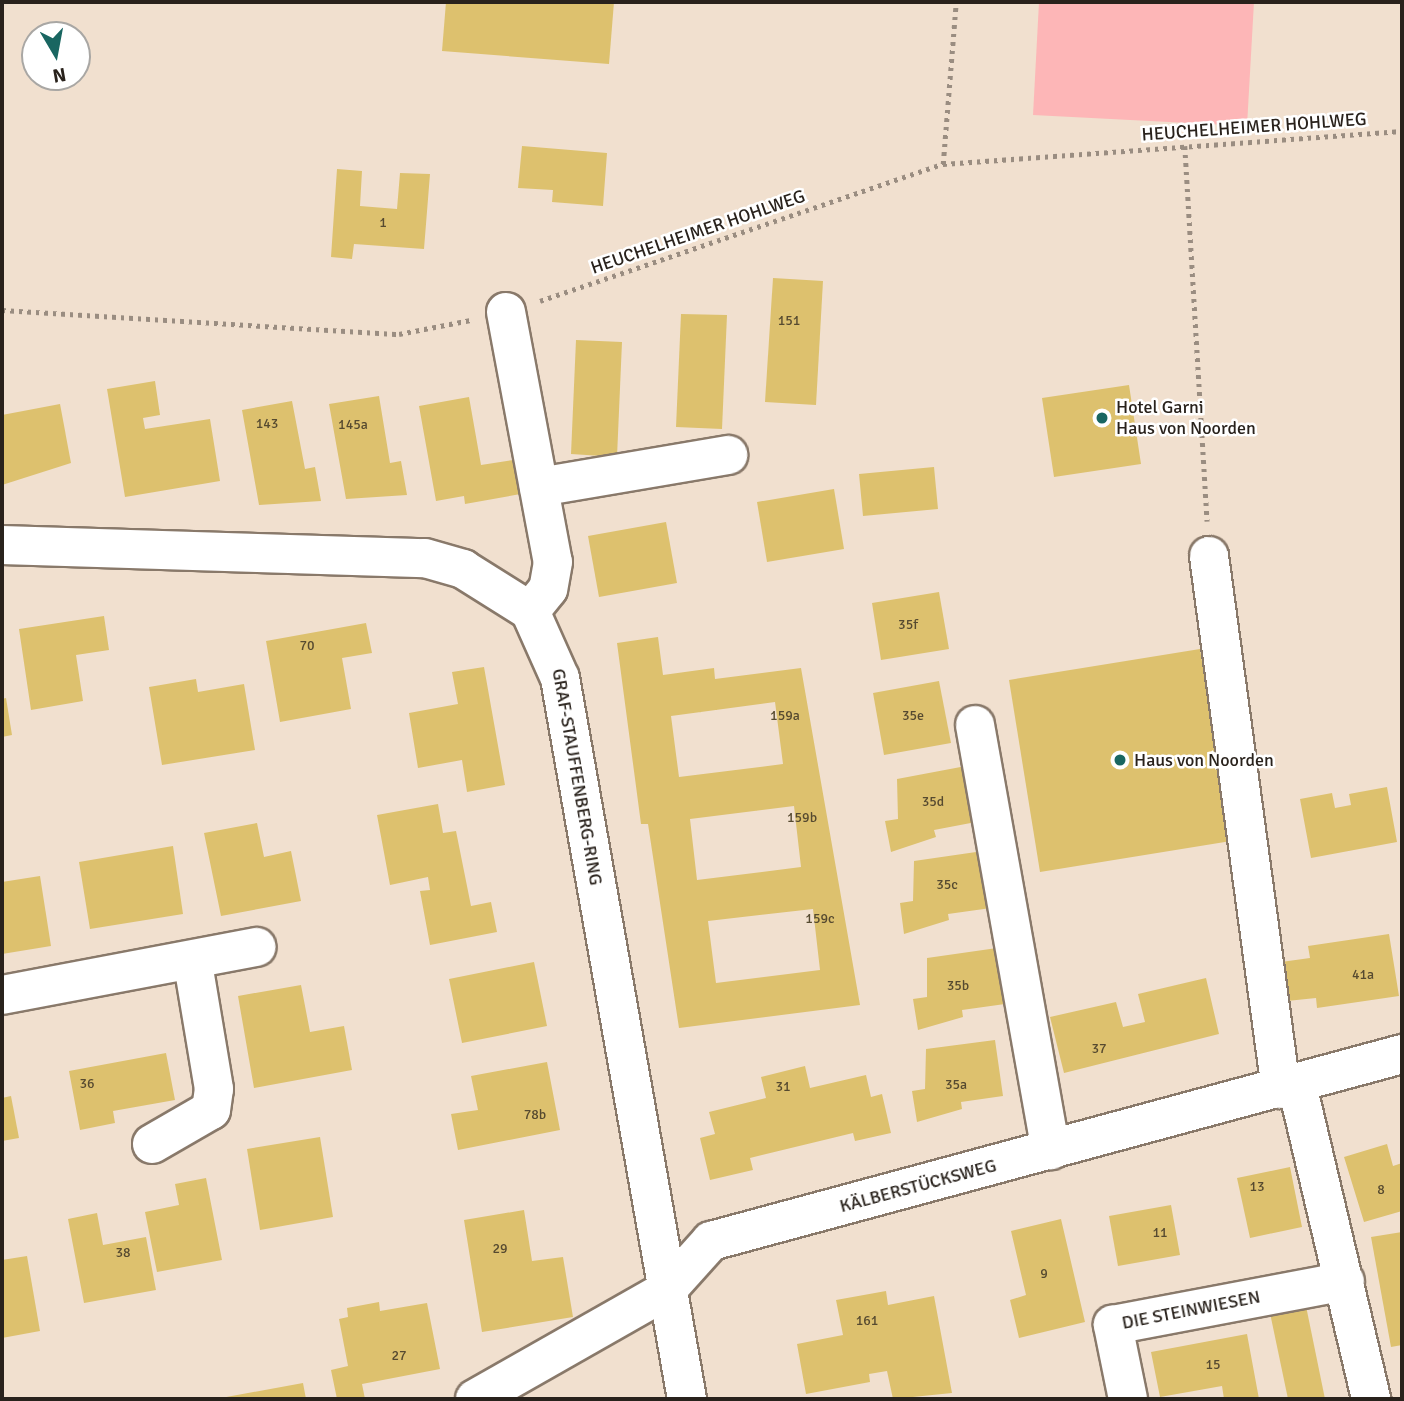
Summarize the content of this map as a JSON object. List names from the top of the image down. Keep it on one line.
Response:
{"streets":{"street":["GRAF-STAUFFENBERG-RING","KÄLBERSTÜCKSWEG","DIE STEINWIESEN"],"path":["HEUCHELHEIMER HOHLWEG"]},"crossings":[["GRAF-STAUFFENBERG-RING","KÄLBERSTÜCKSWEG"]],"places":["Hotel Garni Haus von Noorden","Haus von Noorden"],"house_numbers":["1","151","143","145a","35f","70","159a","35e","35d","159b","35c","159c","41a","35b","37","36","35a","31","78b","13","8","11","29","38","9","161","27","15"],"north":"bottom"}
